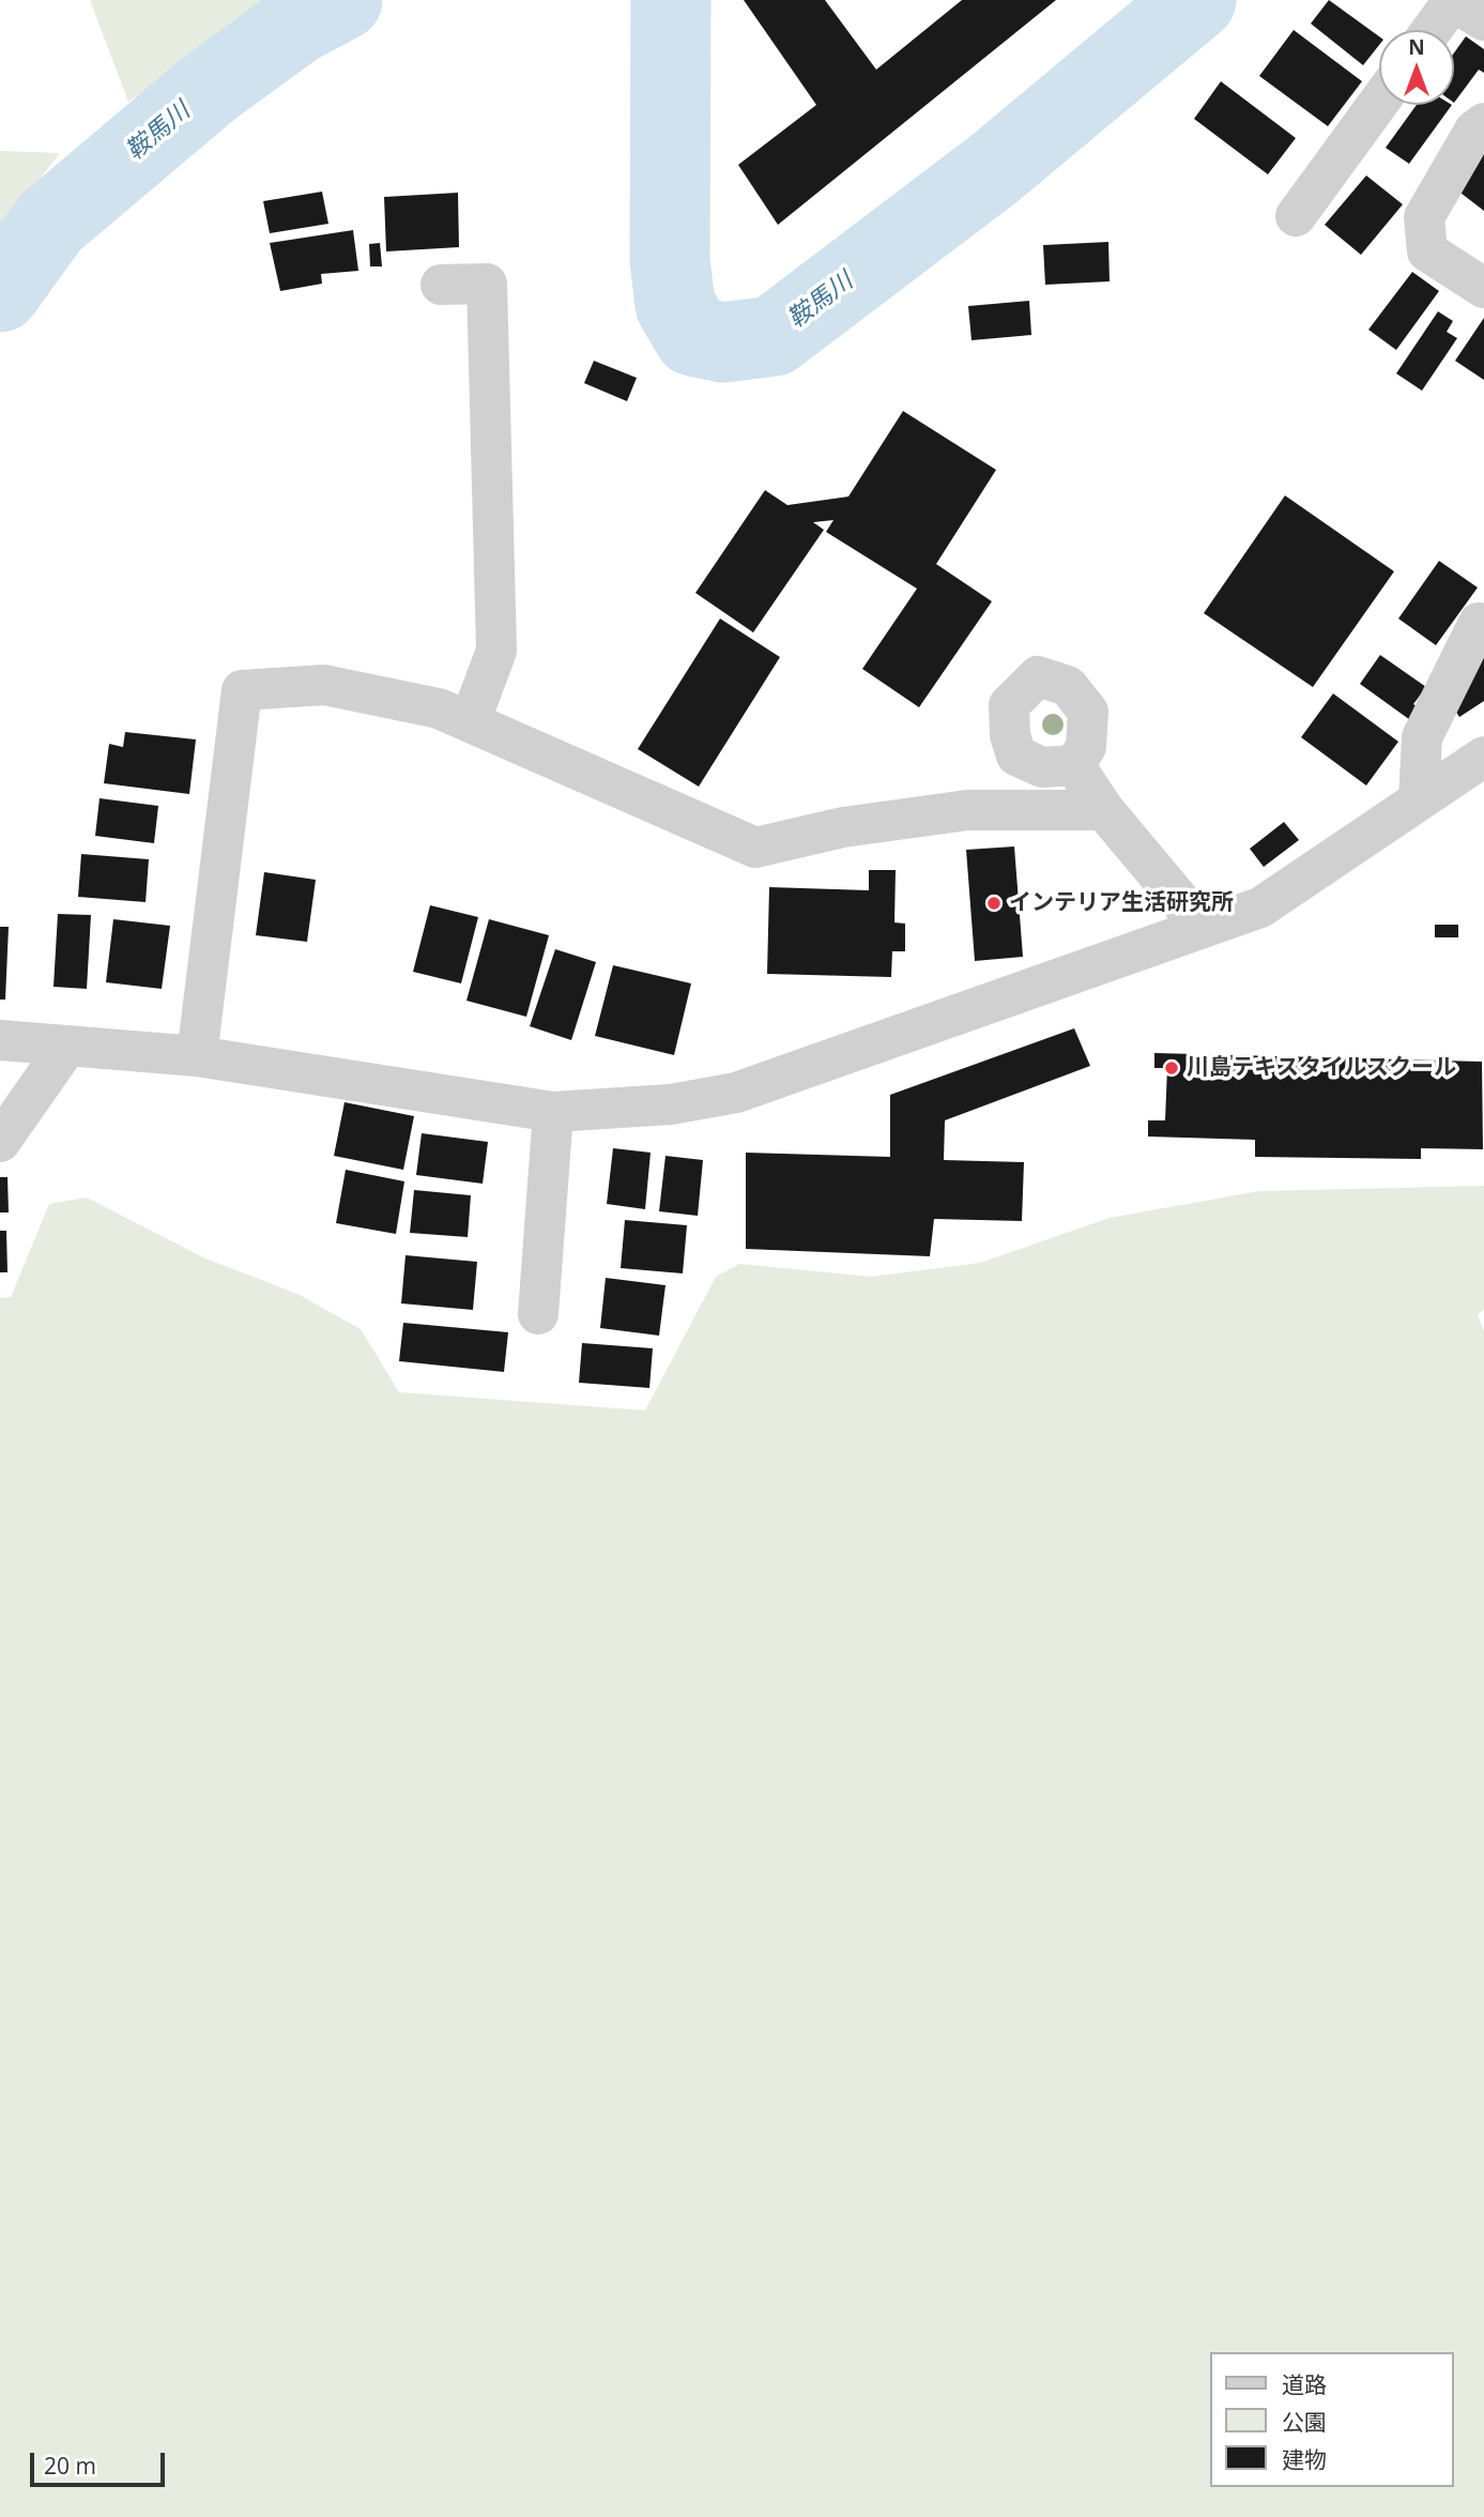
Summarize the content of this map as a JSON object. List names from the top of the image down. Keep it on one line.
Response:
{"water":["鞍馬川"],"places":["インテリア生活研究所","川島テキスタイルスクール"],"legend":["道路","公園","建物"],"scale_bar":"20 m","north":"top"}
